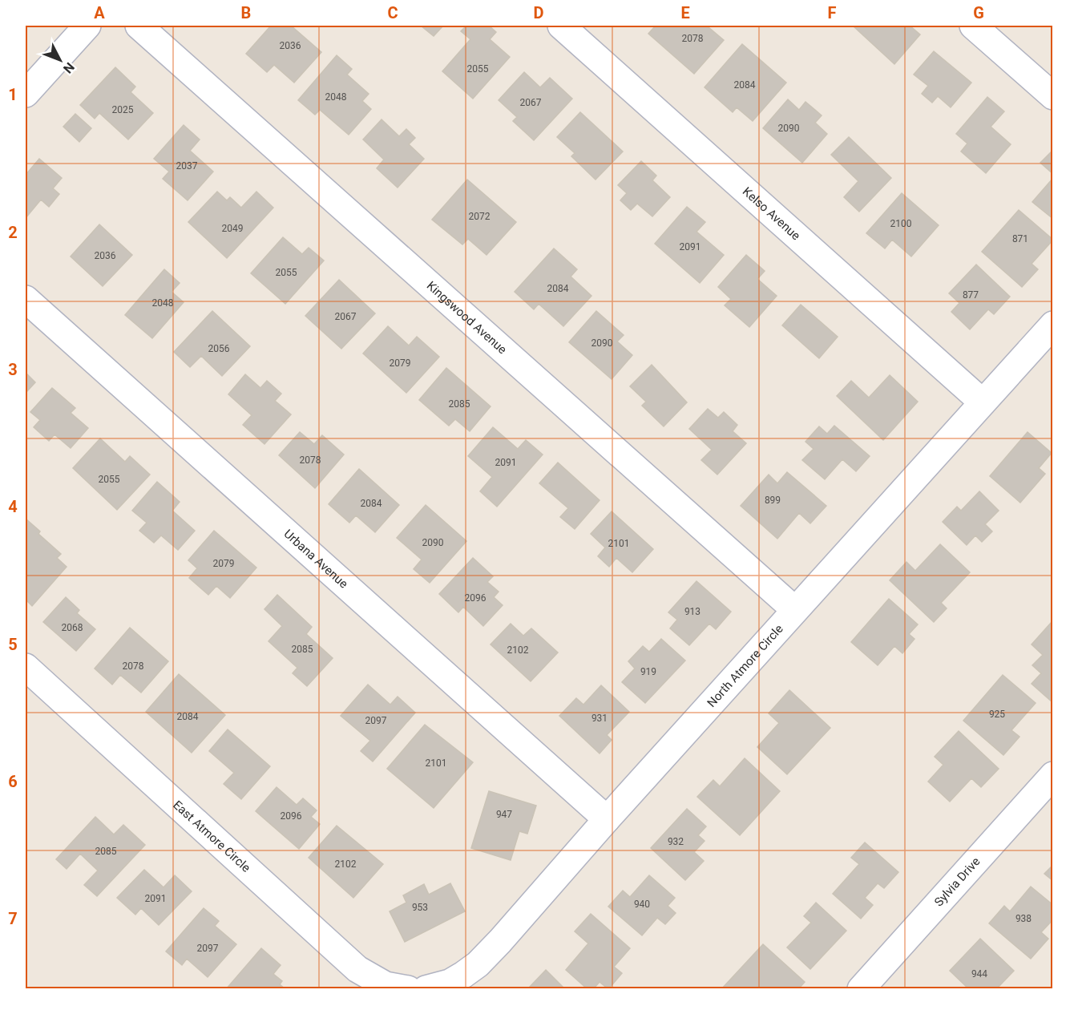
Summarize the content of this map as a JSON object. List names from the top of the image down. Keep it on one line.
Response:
{"streets":{"street":["Kelso Avenue","Kingswood Avenue","Urbana Avenue","North Atmore Circle","East Atmore Circle","Sylvia Drive"]},"crossings":[["Kelso Avenue","North Atmore Circle"],["Kingswood Avenue","North Atmore Circle"],["Urbana Avenue","North Atmore Circle"]],"house_numbers":["2078","2036","2055","2084","2048","2067","2025","2090","2037","2072","2100","2049","871","2091","2036","2055","2084","877","2048","2067","2090","2056","2079","2085","2078","2091","2055","899","2084","2090","2101","2079","2096","913","2068","2085","2102","2078","919","925","2084","931","2097","2101","947","2096","932","2085","2102","2091","940","953","938","2097","944"],"north":"bottom right","grid":{"columns":["A","B","C","D","E","F","G"],"rows":["1","2","3","4","5","6","7"]}}
